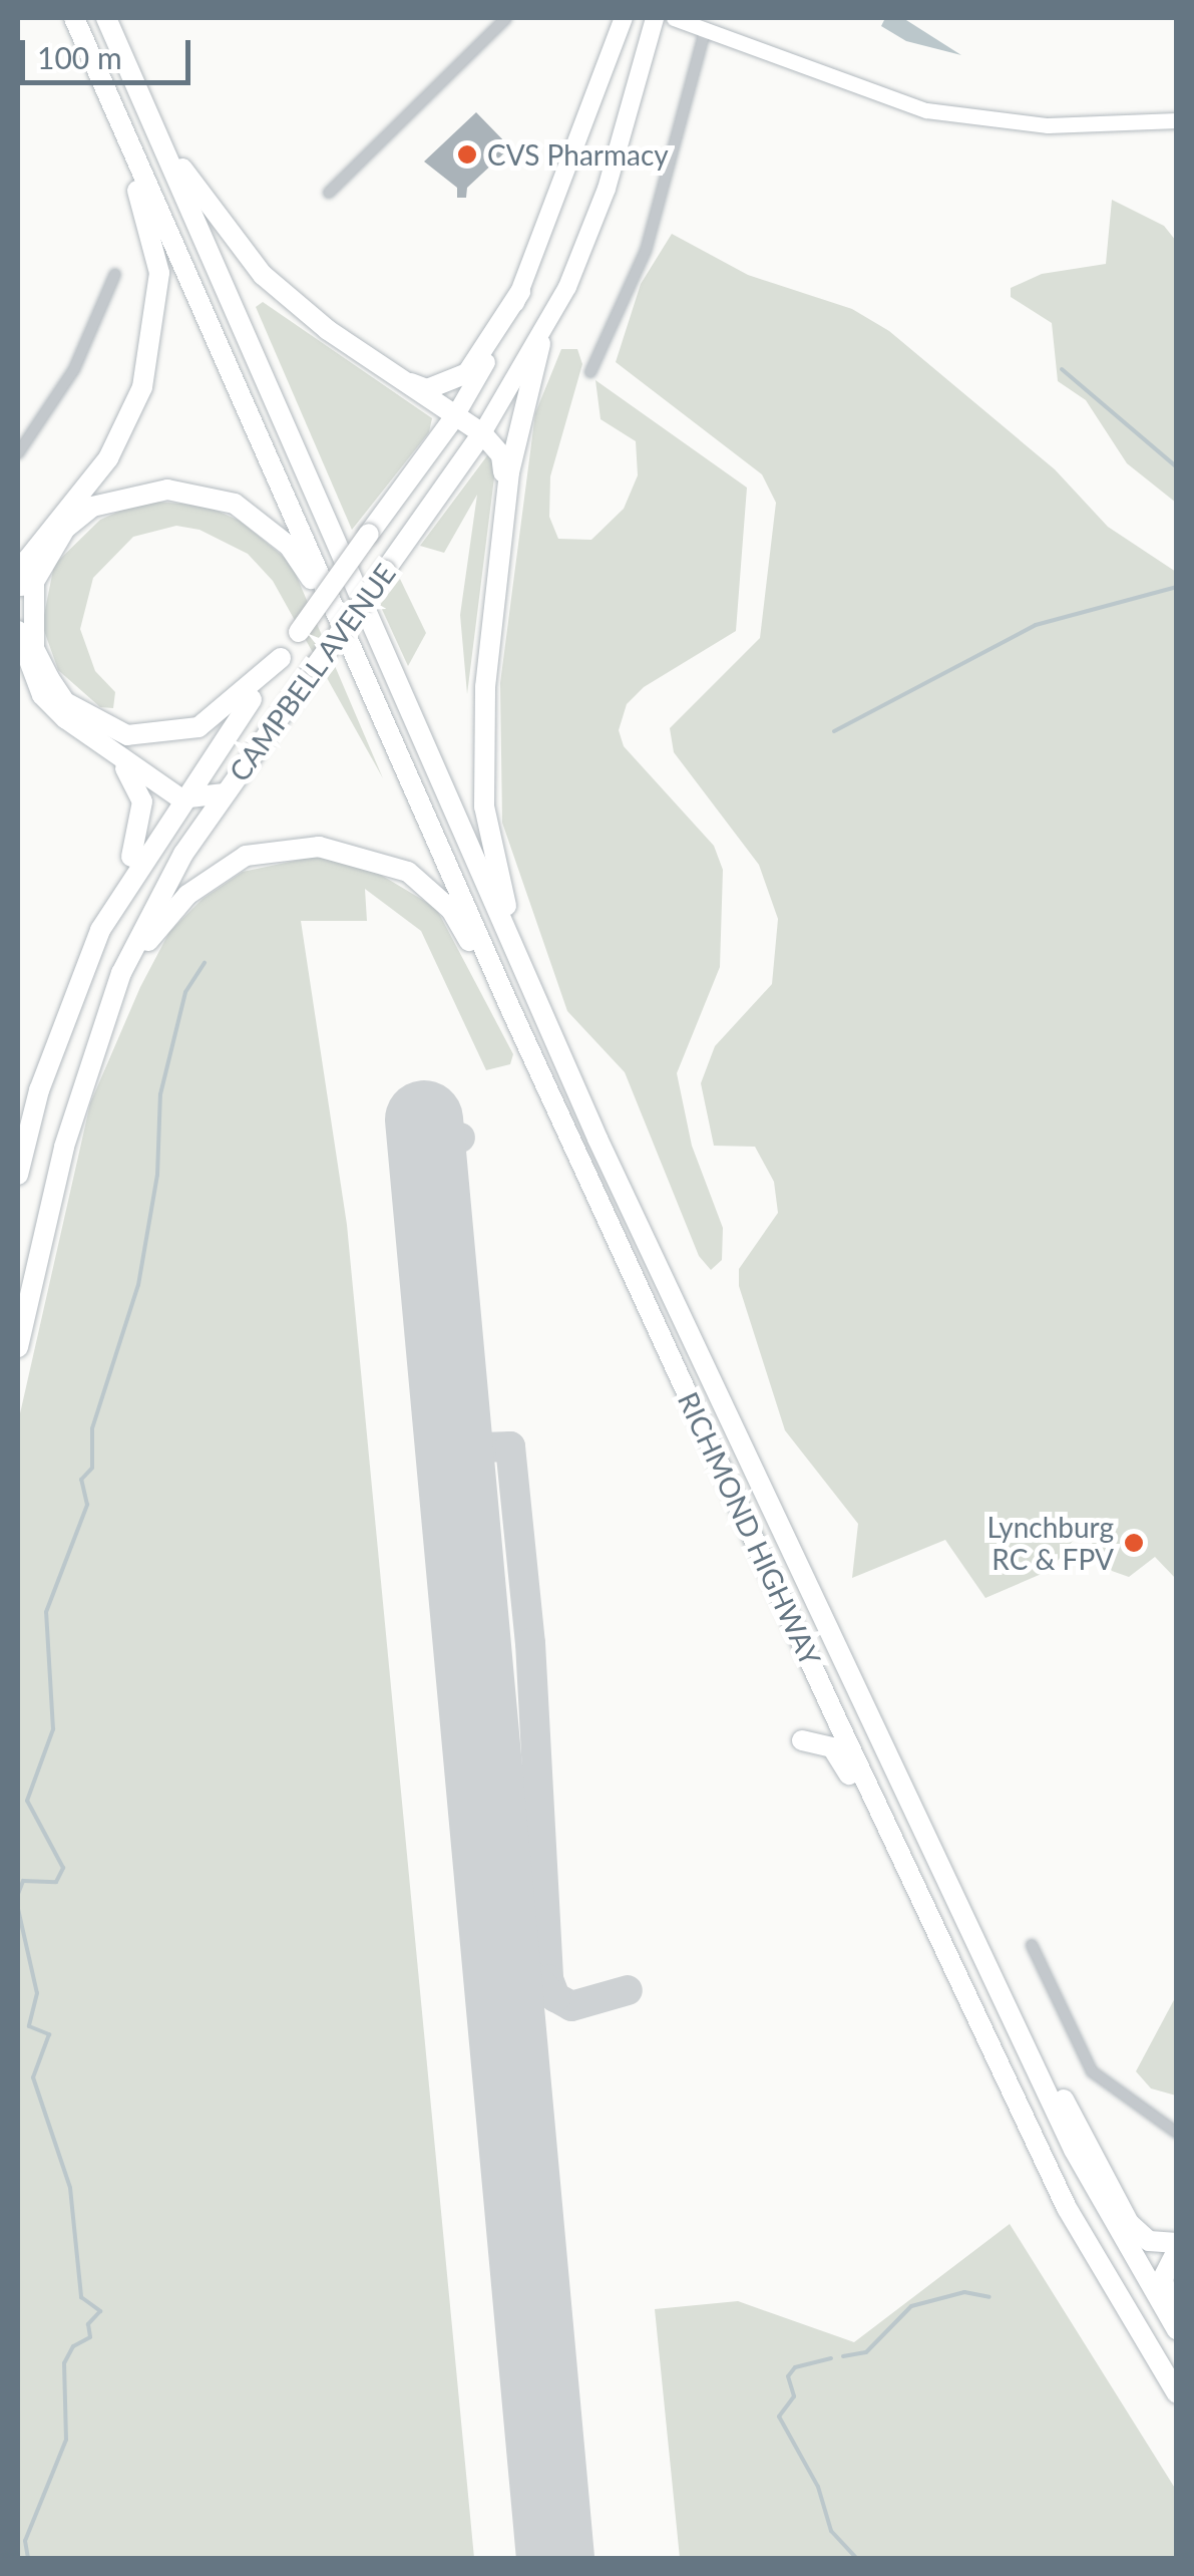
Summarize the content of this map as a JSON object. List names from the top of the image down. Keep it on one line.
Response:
{"streets":{"highway":["CAMPBELL AVENUE","RICHMOND HIGHWAY"]},"places":["CVS Pharmacy","Lynchburg RC & FPV"],"scale_bar":"100 m"}
